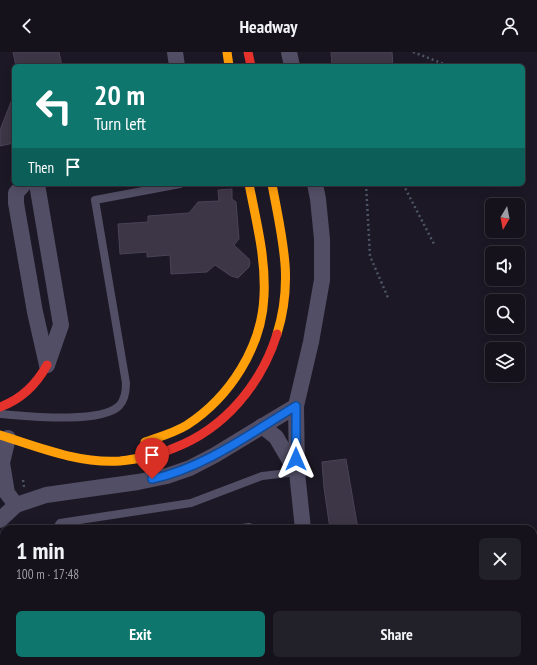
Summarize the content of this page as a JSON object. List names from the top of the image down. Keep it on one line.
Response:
{"north":"bottom","page":{"header":"Headway","turn":["20 m","Turn left"],"then":"Then","heading":["1 min","100 m · 17:48"],"buttons":["Exit","Share"]}}
